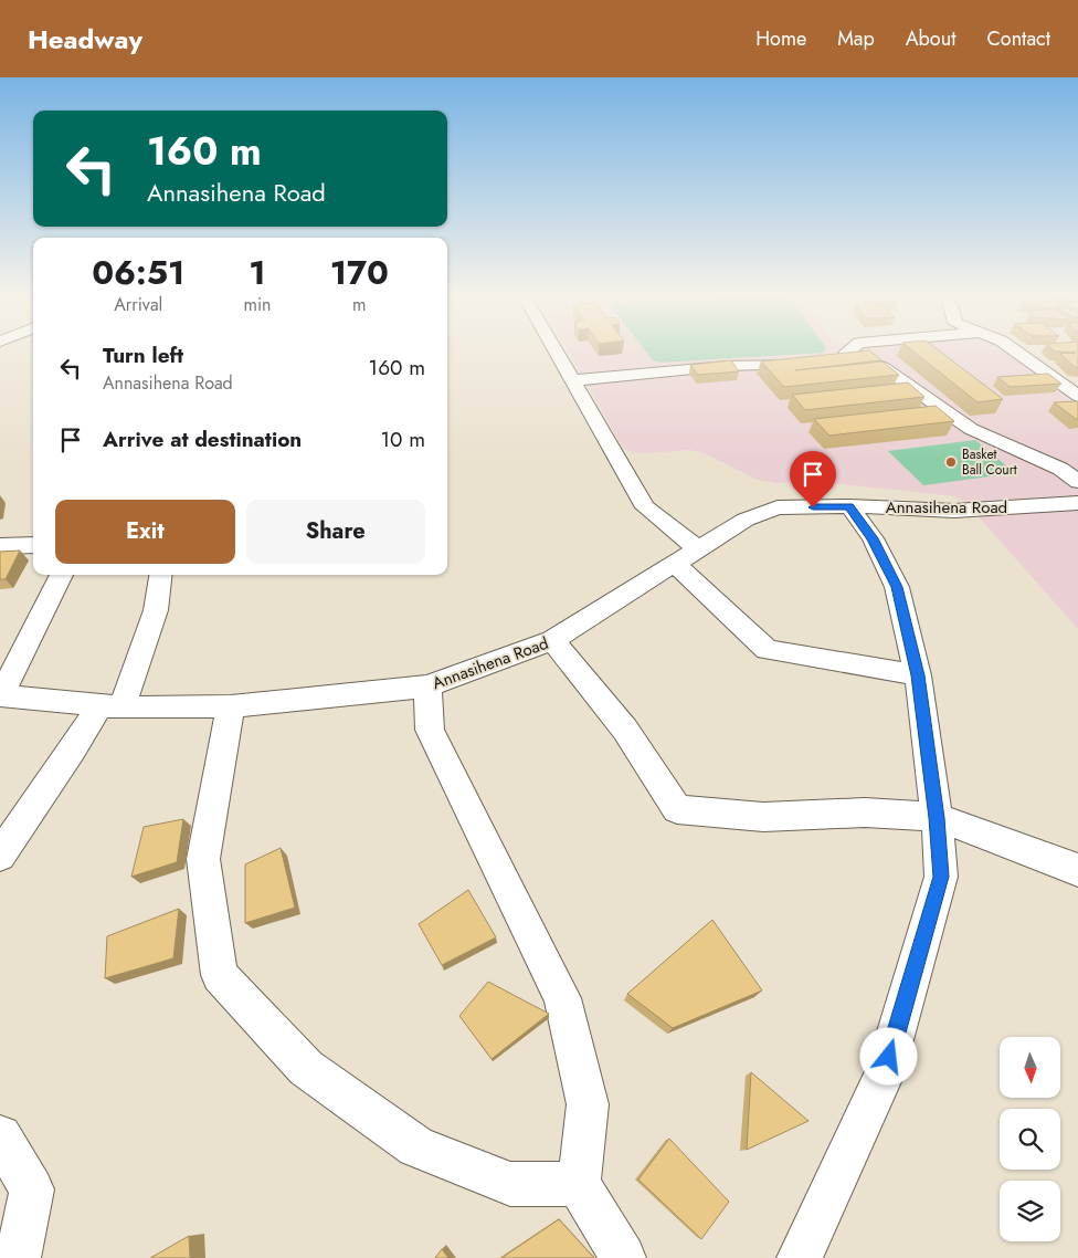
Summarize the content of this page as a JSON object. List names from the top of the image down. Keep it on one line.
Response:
{"streets":{"street":["Annasihena Road"]},"places":["Basket Ball Court"],"north":"bottom","page":{"header":"Headway","nav":["Home","Map","About","Contact"],"turn":["160 m","Annasihena Road"],"eta":["06:51","Arrival","1","min","170","m"],"list":[{"name":"Turn left","note":"Annasihena Road","value":"160 m"},{"name":"Arrive at destination","value":"10 m"}],"buttons":["Exit","Share"]}}
